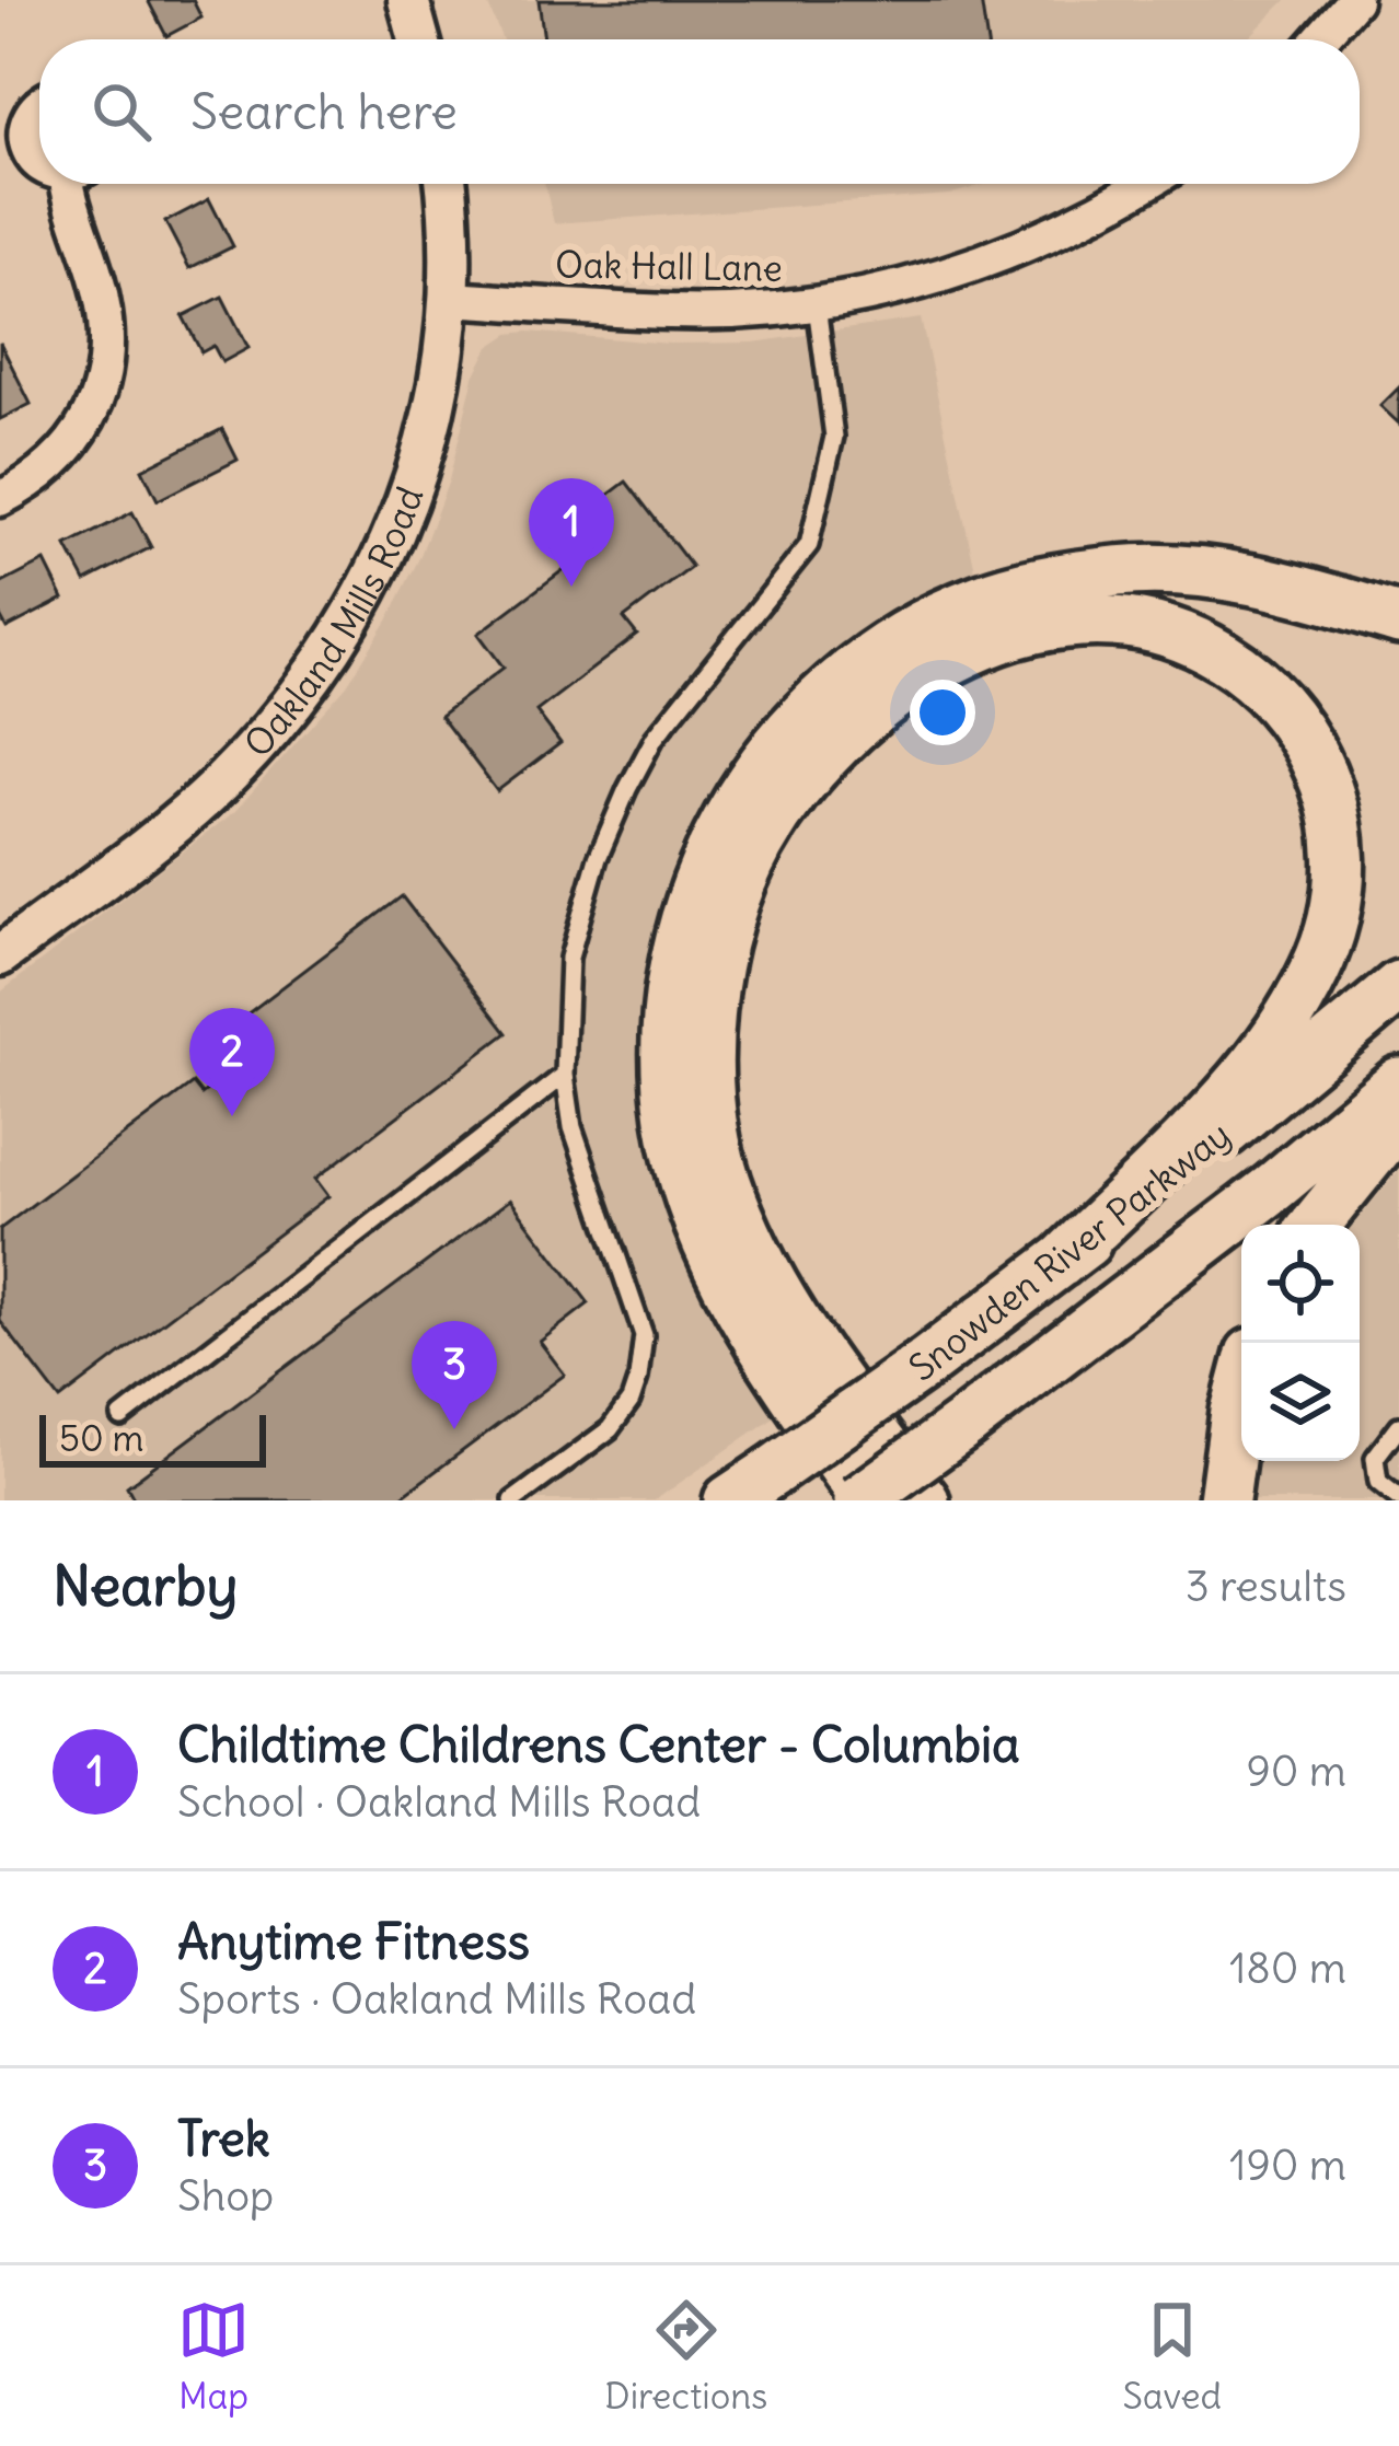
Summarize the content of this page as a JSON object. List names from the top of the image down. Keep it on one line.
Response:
{"streets":{"main road":["Snowden River Parkway"],"street":["Oak Hall Lane","Oakland Mills Road"]},"crossings":[["Oak Hall Lane","Oakland Mills Road"]],"scale_bar":"50 m","page":{"search":"Search here","pins":["1","2","3"],"scale":"50 m","heading":["Nearby","3 results"],"list":[{"mark":"1","name":"Childtime Childrens Center - Columbia","note":"School · Oakland Mills Road","value":"90 m"},{"mark":"2","name":"Anytime Fitness","note":"Sports · Oakland Mills Road","value":"180 m"},{"mark":"3","name":"Trek","note":"Shop","value":"190 m"}],"nav":["Map","Directions","Saved"]}}
